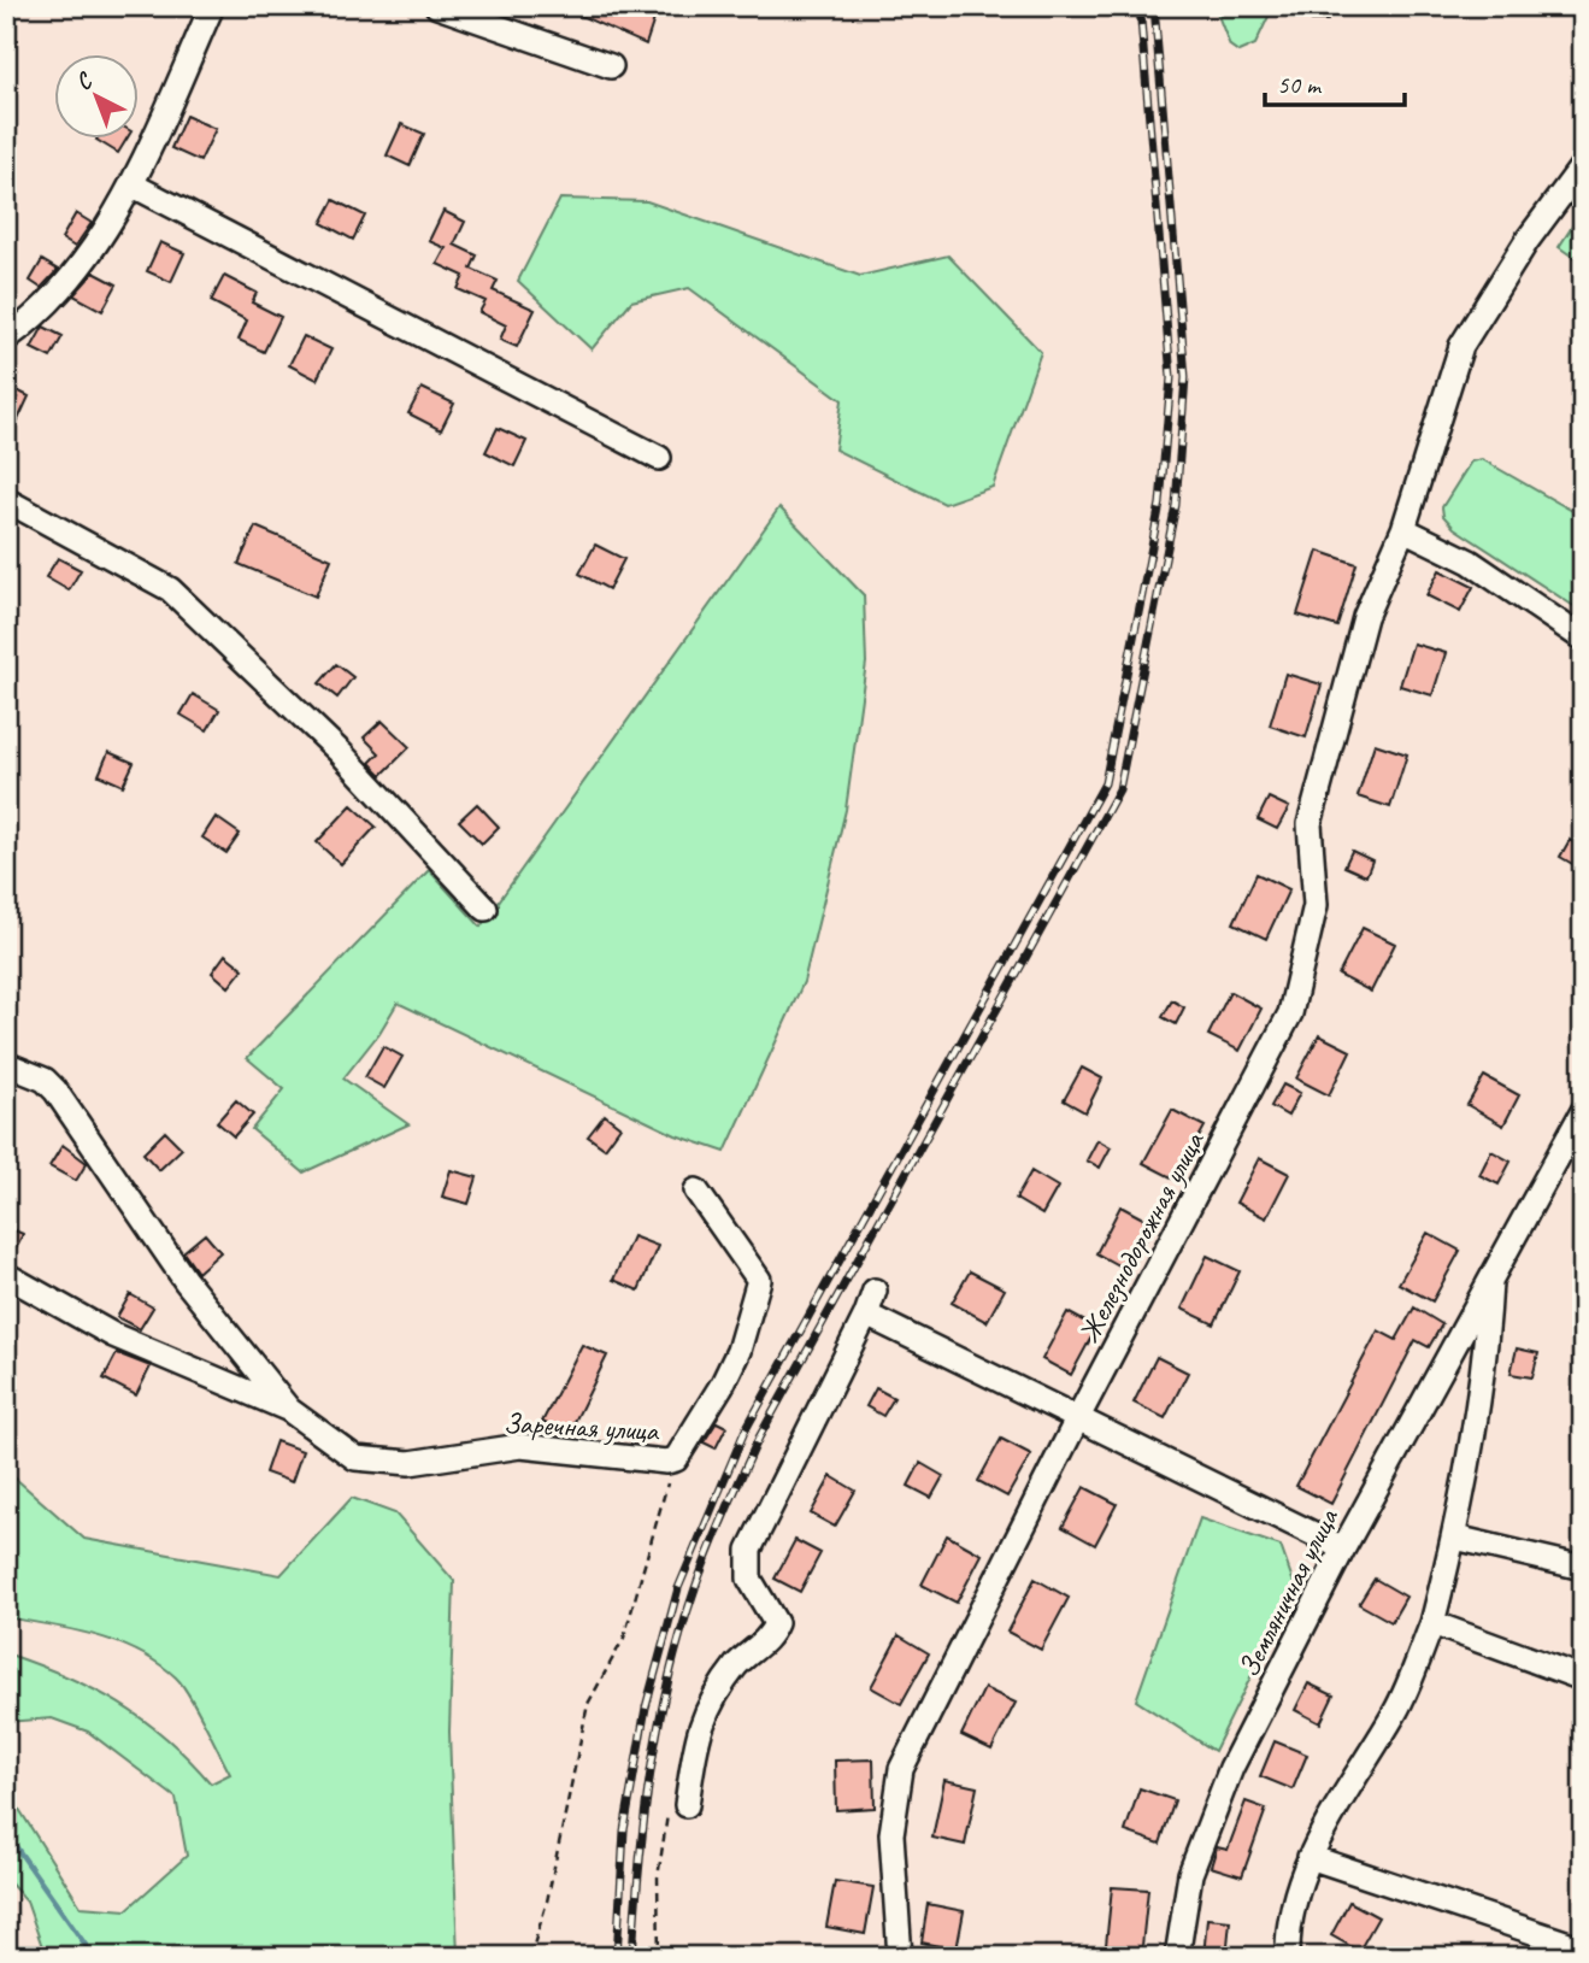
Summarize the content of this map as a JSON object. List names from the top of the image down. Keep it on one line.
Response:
{"streets":{"street":["Железнодорожная улица","Заречная улица","Земляничная улица"]},"scale_bar":"50 m","north":"top left"}
